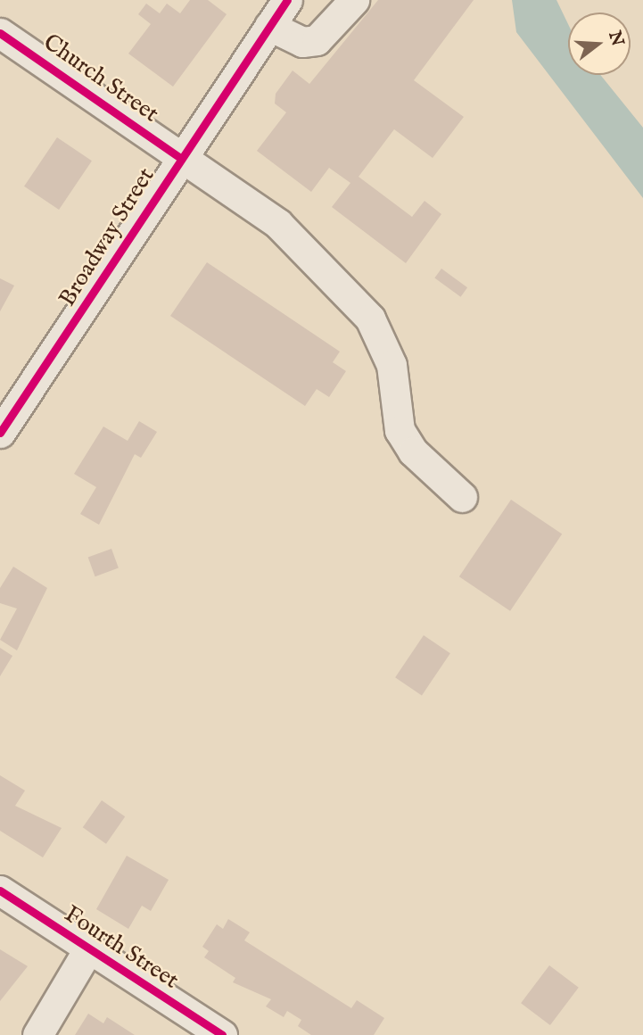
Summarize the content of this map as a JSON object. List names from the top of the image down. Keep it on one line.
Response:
{"streets":{"street":["Church Street","Broadway Street","Fourth Street"]},"crossings":[["Church Street","Broadway Street"]],"north":"right"}
